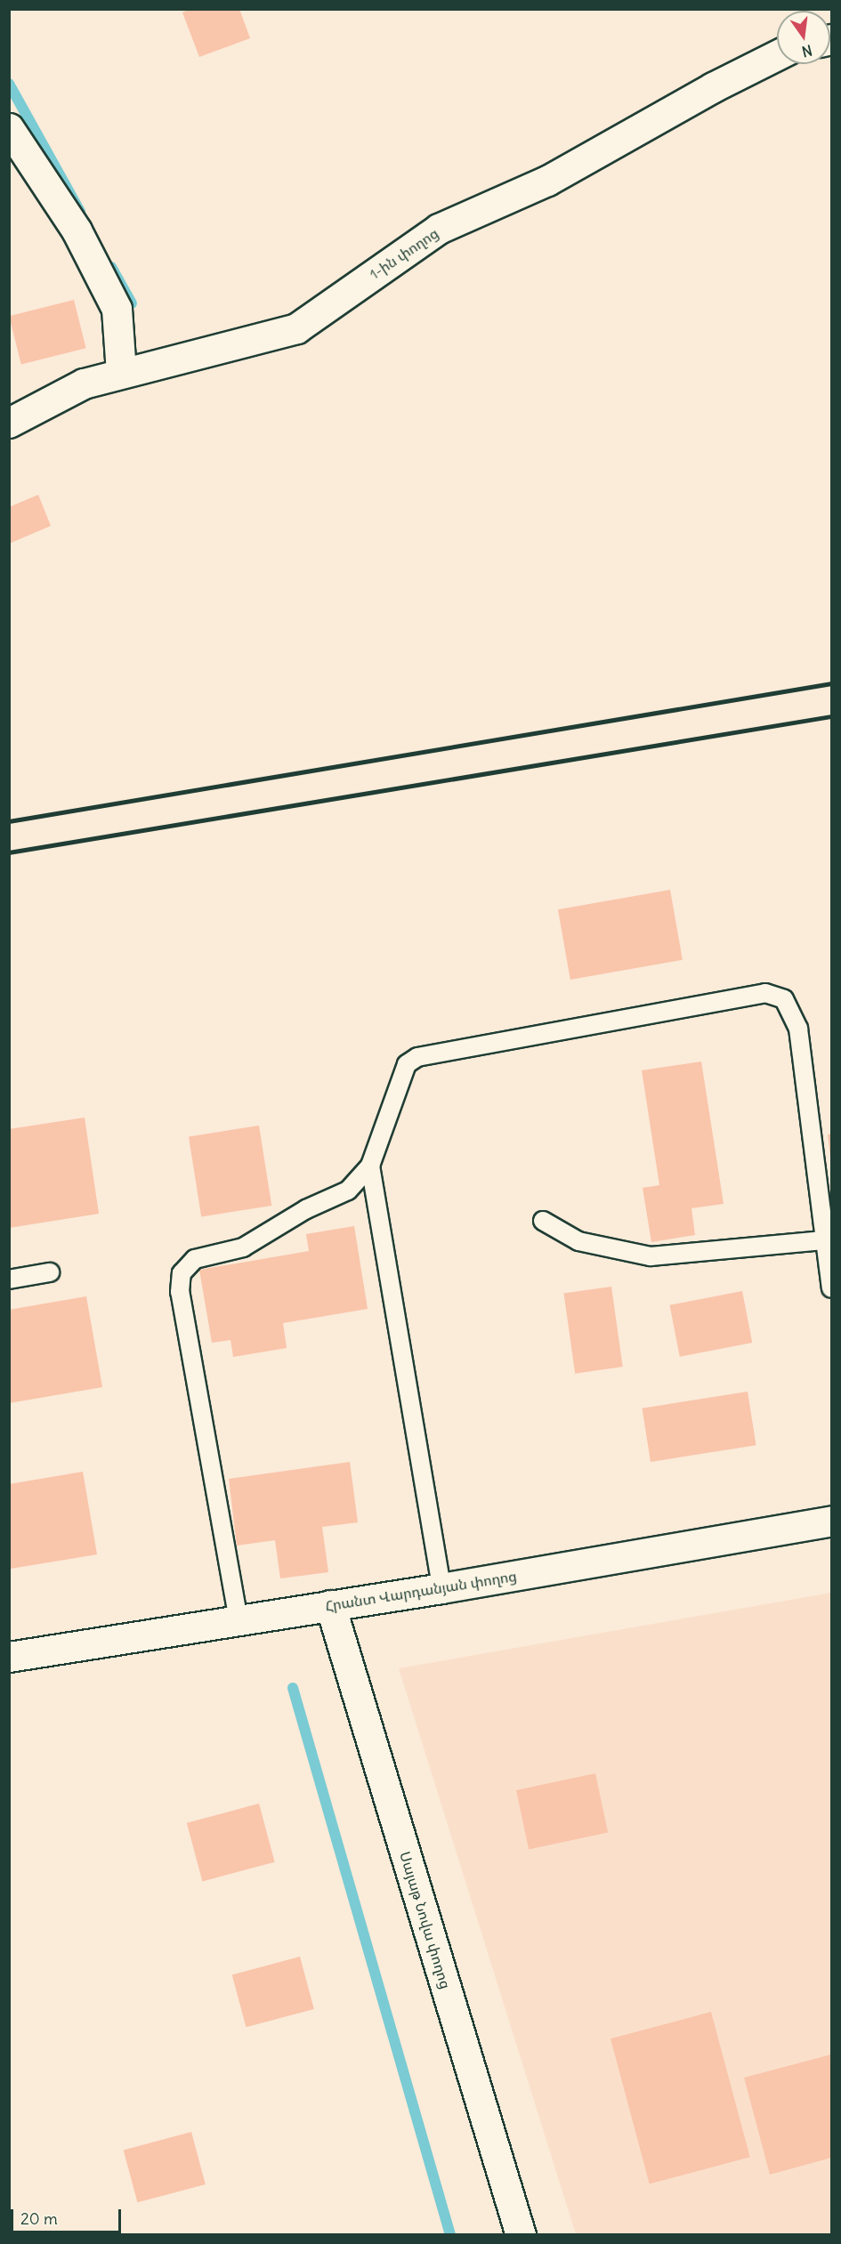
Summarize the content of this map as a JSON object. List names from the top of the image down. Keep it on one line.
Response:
{"streets":{"main road":["1-ին փողոց","Հրանտ Վարդանյան փողոց","Սայաթ Նովա փողոց"]},"crossings":[["Հրանտ Վարդանյան փողոց","Սայաթ Նովա փողոց"]],"scale_bar":"20 m","north":"bottom"}
